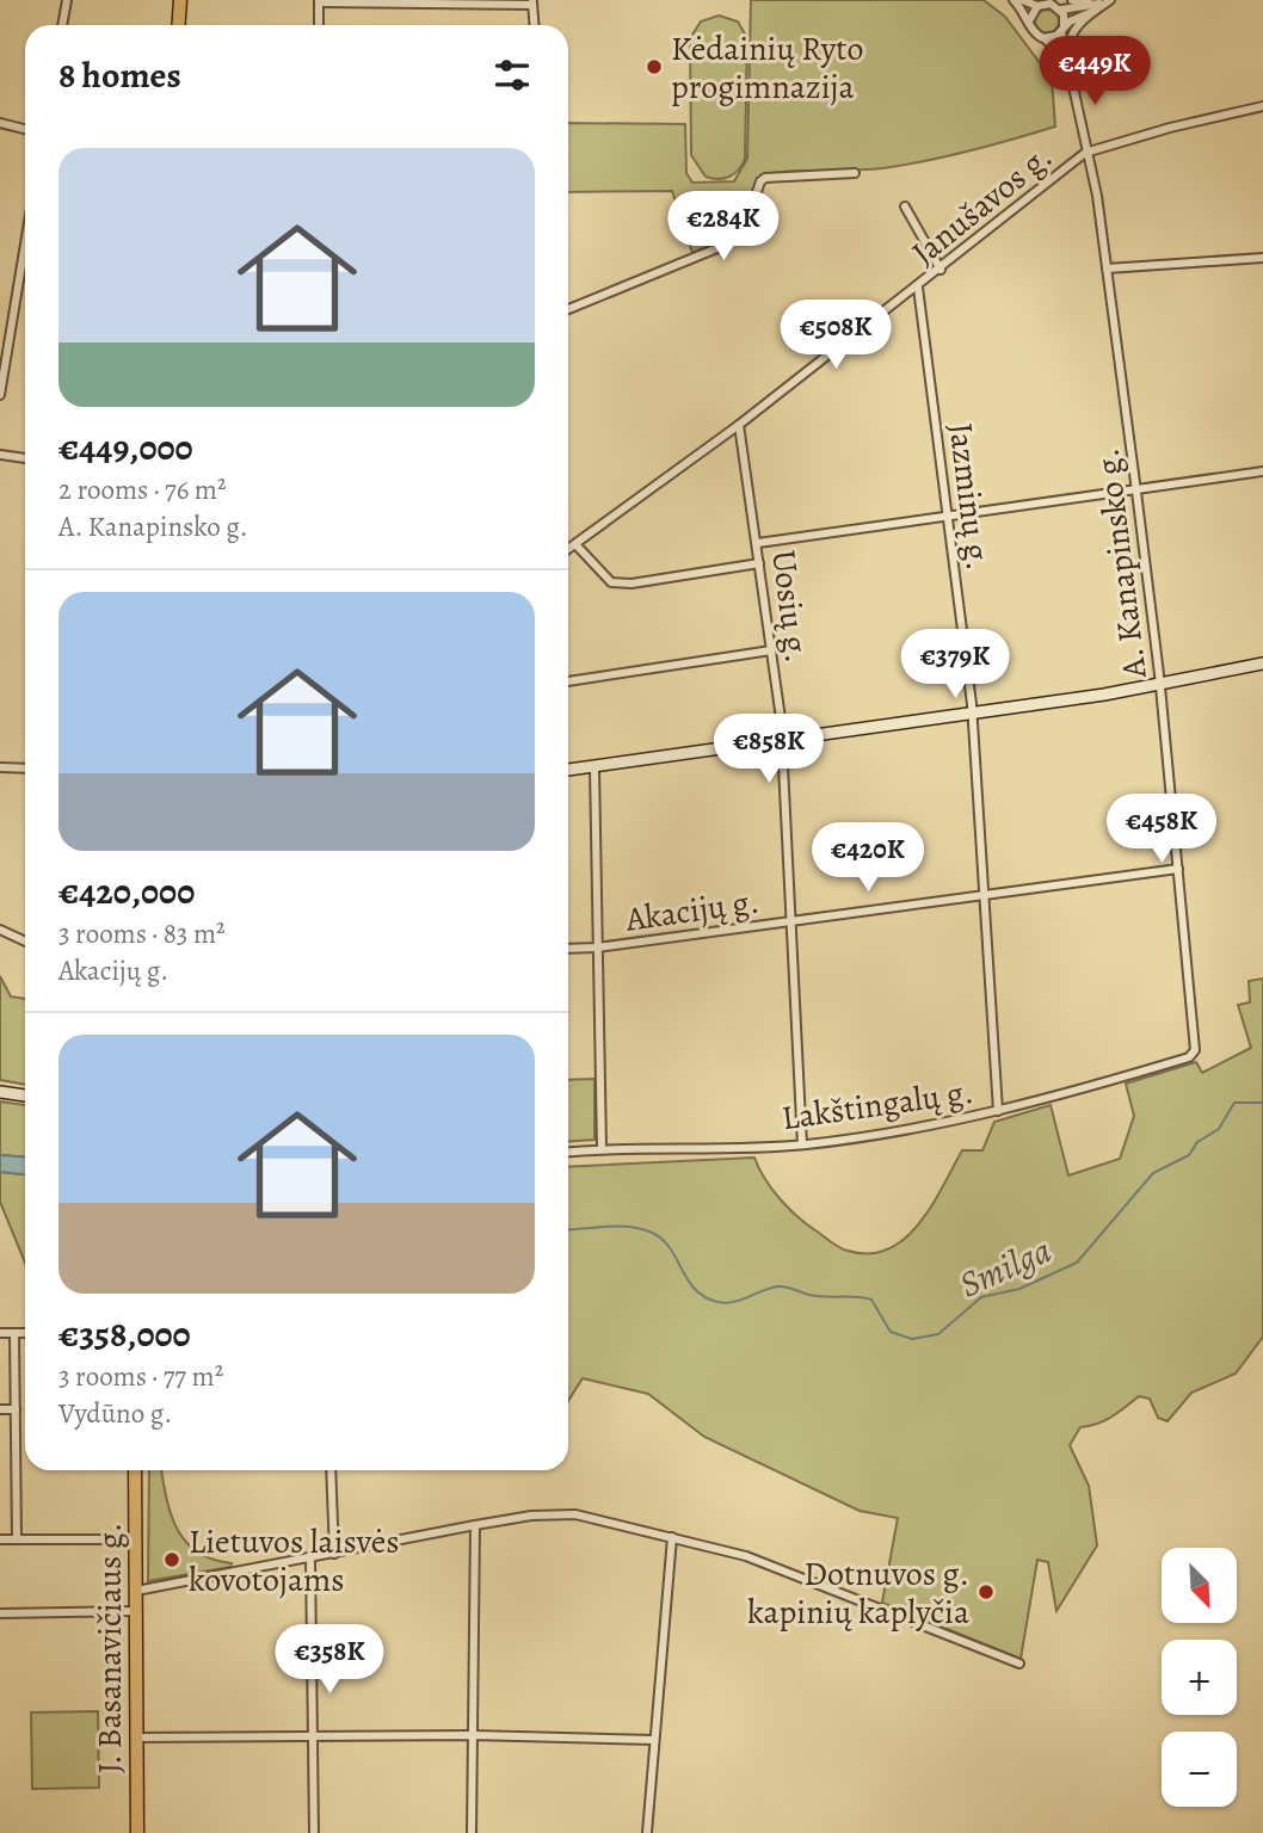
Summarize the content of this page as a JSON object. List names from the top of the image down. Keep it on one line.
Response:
{"streets":{"main road":["J. Basanavičiaus g."],"street":["Janušavos g.","Jazminų g.","A. Kanapinsko g.","Uosių g.","Akacijų g.","Lakštingalų g."]},"crossings":[["Janušavos g.","Jazminų g."],["Janušavos g.","A. Kanapinsko g."],["Janušavos g.","Uosių g."],["Jazminų g.","Akacijų g."],["Jazminų g.","Lakštingalų g."],["A. Kanapinsko g.","Akacijų g."],["A. Kanapinsko g.","Lakštingalų g."],["Uosių g.","Akacijų g."],["Uosių g.","Lakštingalų g."]],"water":["Smilga"],"places":["Kėdainių Ryto progimnazija","Lietuvos laisvės kovotojams","Dotnuvos g. kapinių kaplyčia"],"north":"bottom right","page":{"heading":"8 homes","price":["€449K","€284K","€508K","€379K","€858K","€458K","€420K","€358K"],"list":[{"name":"€449,000","note":"2 rooms · 76 m² · A. Kanapinsko g."},{"name":"€420,000","note":"3 rooms · 83 m² · Akacijų g."},{"name":"€358,000","note":"3 rooms · 77 m² · Vydūno g."}],"map_buttons":["+","−"]}}
